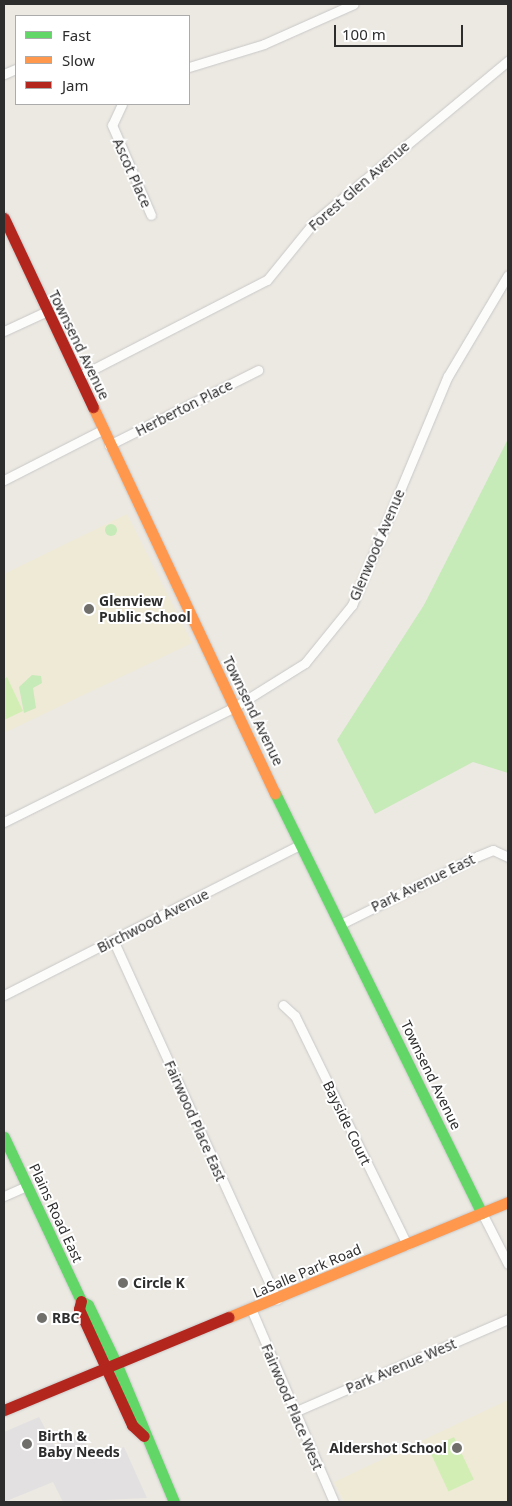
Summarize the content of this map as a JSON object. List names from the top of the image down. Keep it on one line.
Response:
{"streets":{"street":["Ascot Place","Forest Glen Avenue","Townsend Avenue","Herberton Place","Glenwood Avenue","Park Avenue East","Birchwood Avenue","Fairwood Place East","Bayside Court","Plains Road East","LaSalle Park Road","Park Avenue West","Fairwood Place West"]},"crossings":[["Forest Glen Avenue","Townsend Avenue"],["Townsend Avenue","Herberton Place"],["Townsend Avenue","Glenwood Avenue"],["Townsend Avenue","Park Avenue East"],["Townsend Avenue","Birchwood Avenue"],["Townsend Avenue","LaSalle Park Road"],["Birchwood Avenue","Fairwood Place East"],["Fairwood Place East","LaSalle Park Road"],["Bayside Court","LaSalle Park Road"],["Plains Road East","LaSalle Park Road"],["LaSalle Park Road","Fairwood Place West"],["Park Avenue West","Fairwood Place West"]],"places":["Glenview Public School","Circle K","RBC","Birth & Baby Needs","Aldershot School"],"legend":["Fast","Slow","Jam"],"scale_bar":"100 m"}
